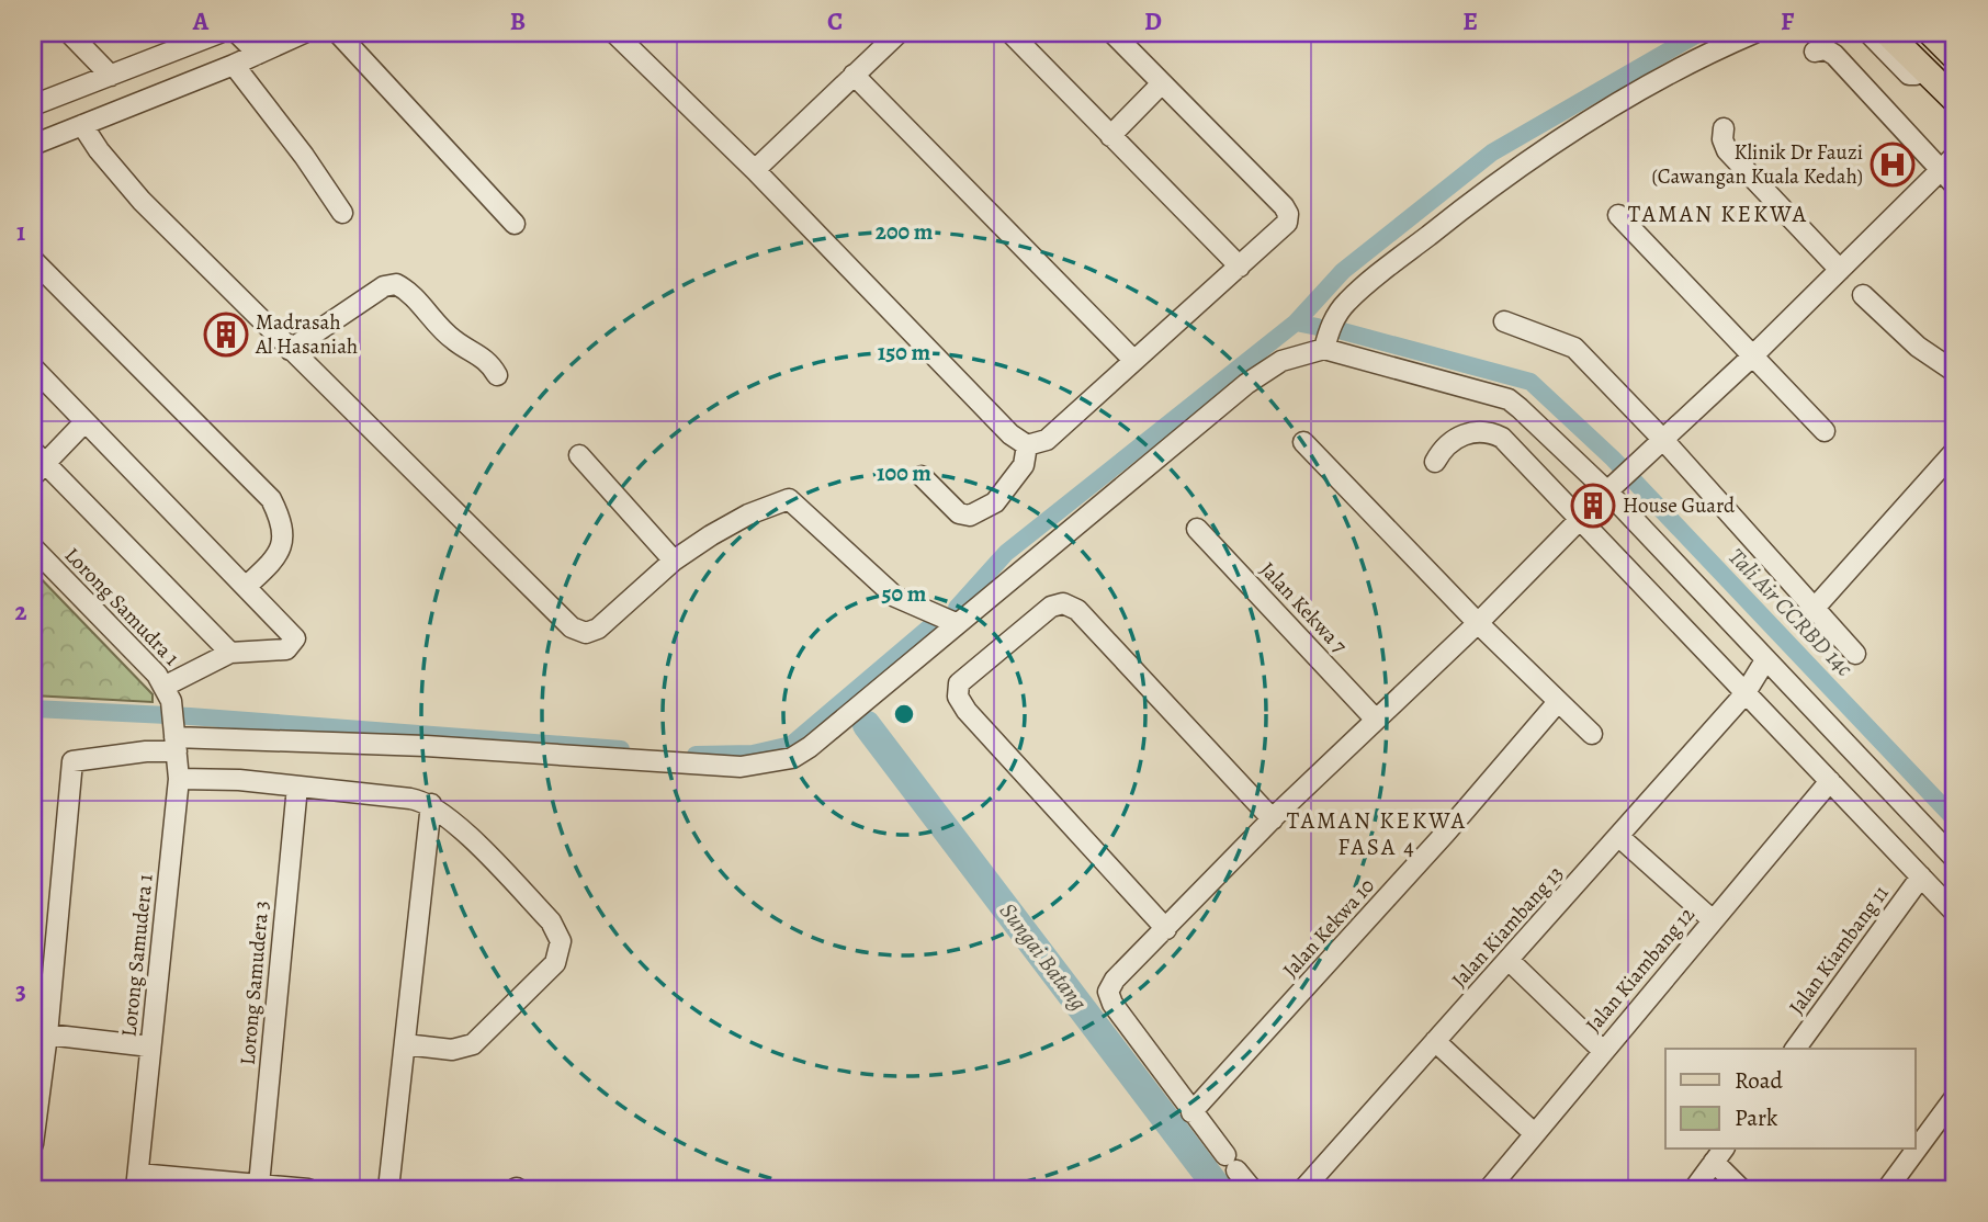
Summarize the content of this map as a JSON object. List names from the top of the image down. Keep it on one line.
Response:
{"streets":{"street":["Lorong Samudra 1","Jalan Kekwa 7","Jalan Kiambang 13","Jalan Kekwa 10","Jalan Kiambang 11","Lorong Samudera 1","Jalan Kiambang 12","Lorong Samudera 3"]},"crossings":[["Lorong Samudra 1","Lorong Samudera 1"]],"districts":["TAMAN KEKWA","TAMAN KEKWA FASA 4"],"water":["Tali Air CCRBD 14c","Sungai Batang"],"places":{"hospital":["Klinik Dr Fauzi (Cawangan Kuala Kedah)"],"building":["Madrasah Al Hasaniah","House Guard"]},"legend":["Road","Park"],"grid":{"columns":["A","B","C","D","E","F"],"rows":["1","2","3"]},"rings":["200 m","150 m","100 m","50 m"]}
